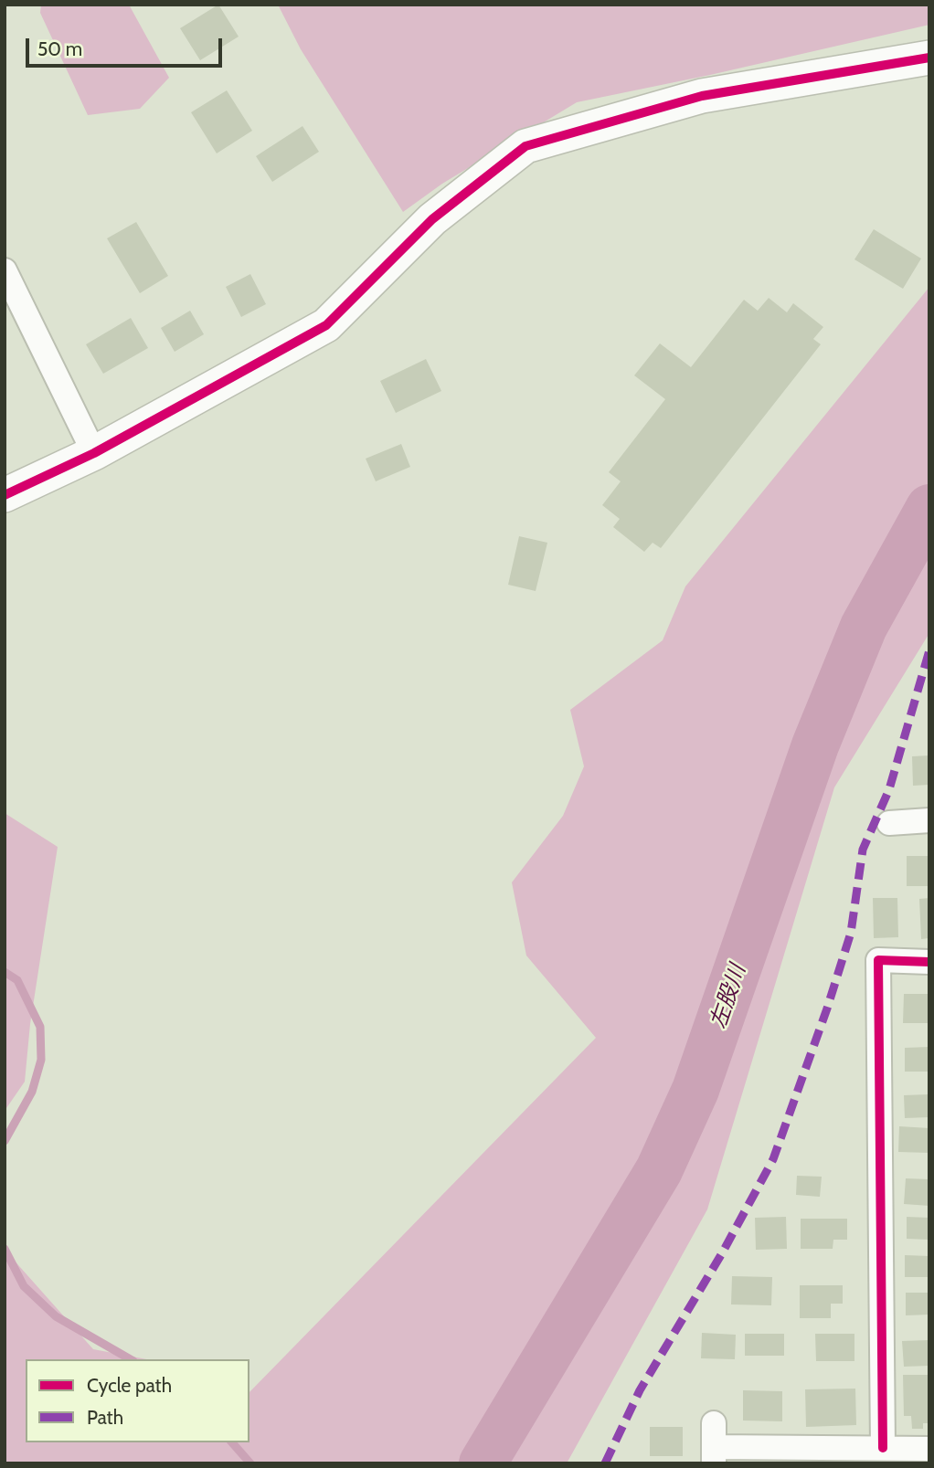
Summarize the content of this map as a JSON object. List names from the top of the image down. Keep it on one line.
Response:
{"water":["左股川"],"legend":["Cycle path","Path"],"scale_bar":"50 m"}
